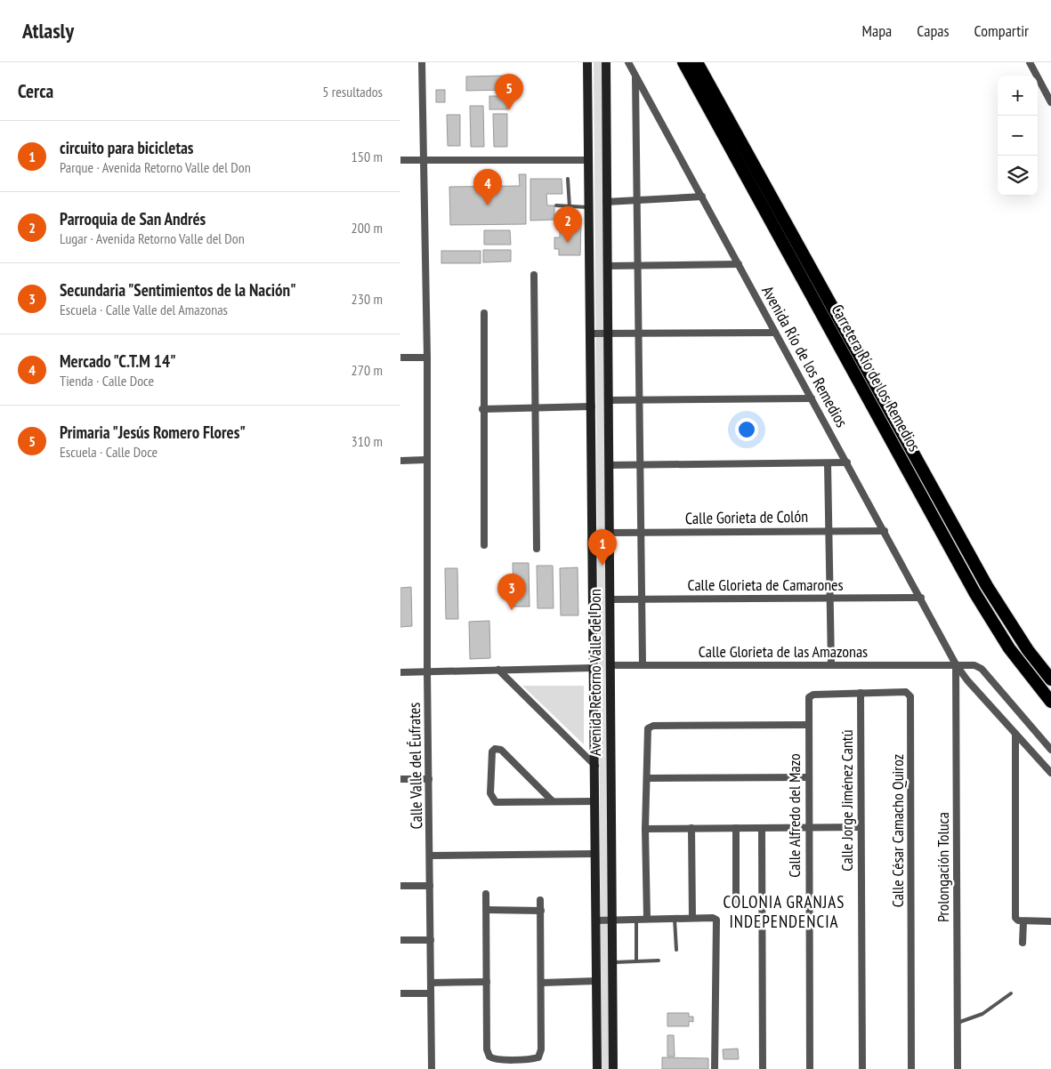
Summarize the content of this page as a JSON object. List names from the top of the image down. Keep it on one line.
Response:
{"streets":{"highway":["Carretera Río de los Remedios"],"street":["Avenida Río de los Remedios","Calle Gorieta de Colón","Calle Glorieta de Camarones","Calle Glorieta de las Amazonas","Avenida Retorno Valle del Don","Calle Valle del Éufrates","Calle Jorge Jiménez Cantú","Calle Alfredo del Mazo","Calle César Camacho Quiroz","Prolongación Toluca"]},"crossings":[["Avenida Río de los Remedios","Calle Gorieta de Colón"],["Avenida Río de los Remedios","Calle Glorieta de Camarones"],["Avenida Río de los Remedios","Calle Glorieta de las Amazonas"],["Avenida Río de los Remedios","Prolongación Toluca"],["Calle Gorieta de Colón","Avenida Retorno Valle del Don"],["Calle Glorieta de Camarones","Avenida Retorno Valle del Don"],["Calle Glorieta de las Amazonas","Avenida Retorno Valle del Don"],["Calle Glorieta de las Amazonas","Prolongación Toluca"],["Calle Jorge Jiménez Cantú","Calle César Camacho Quiroz"],["Calle Alfredo del Mazo","Calle César Camacho Quiroz"]],"districts":["COLONIA GRANJAS INDEPENDENCIA"],"page":{"header":"Atlasly","nav":["Mapa","Capas","Compartir"],"heading":["Cerca","5 resultados"],"pins":["5","4","2","1","3"],"map_buttons":["+","−"],"list":[{"mark":"1","name":"circuito para bicicletas","note":"Parque · Avenida Retorno Valle del Don","value":"150 m"},{"mark":"2","name":"Parroquia de San Andrés","note":"Lugar · Avenida Retorno Valle del Don","value":"200 m"},{"mark":"3","name":"Secundaria \"Sentimientos de la Nación\"","note":"Escuela · Calle Valle del Amazonas","value":"230 m"},{"mark":"4","name":"Mercado \"C.T.M 14\"","note":"Tienda · Calle Doce","value":"270 m"},{"mark":"5","name":"Primaria \"Jesús Romero Flores\"","note":"Escuela · Calle Doce","value":"310 m"}]}}
